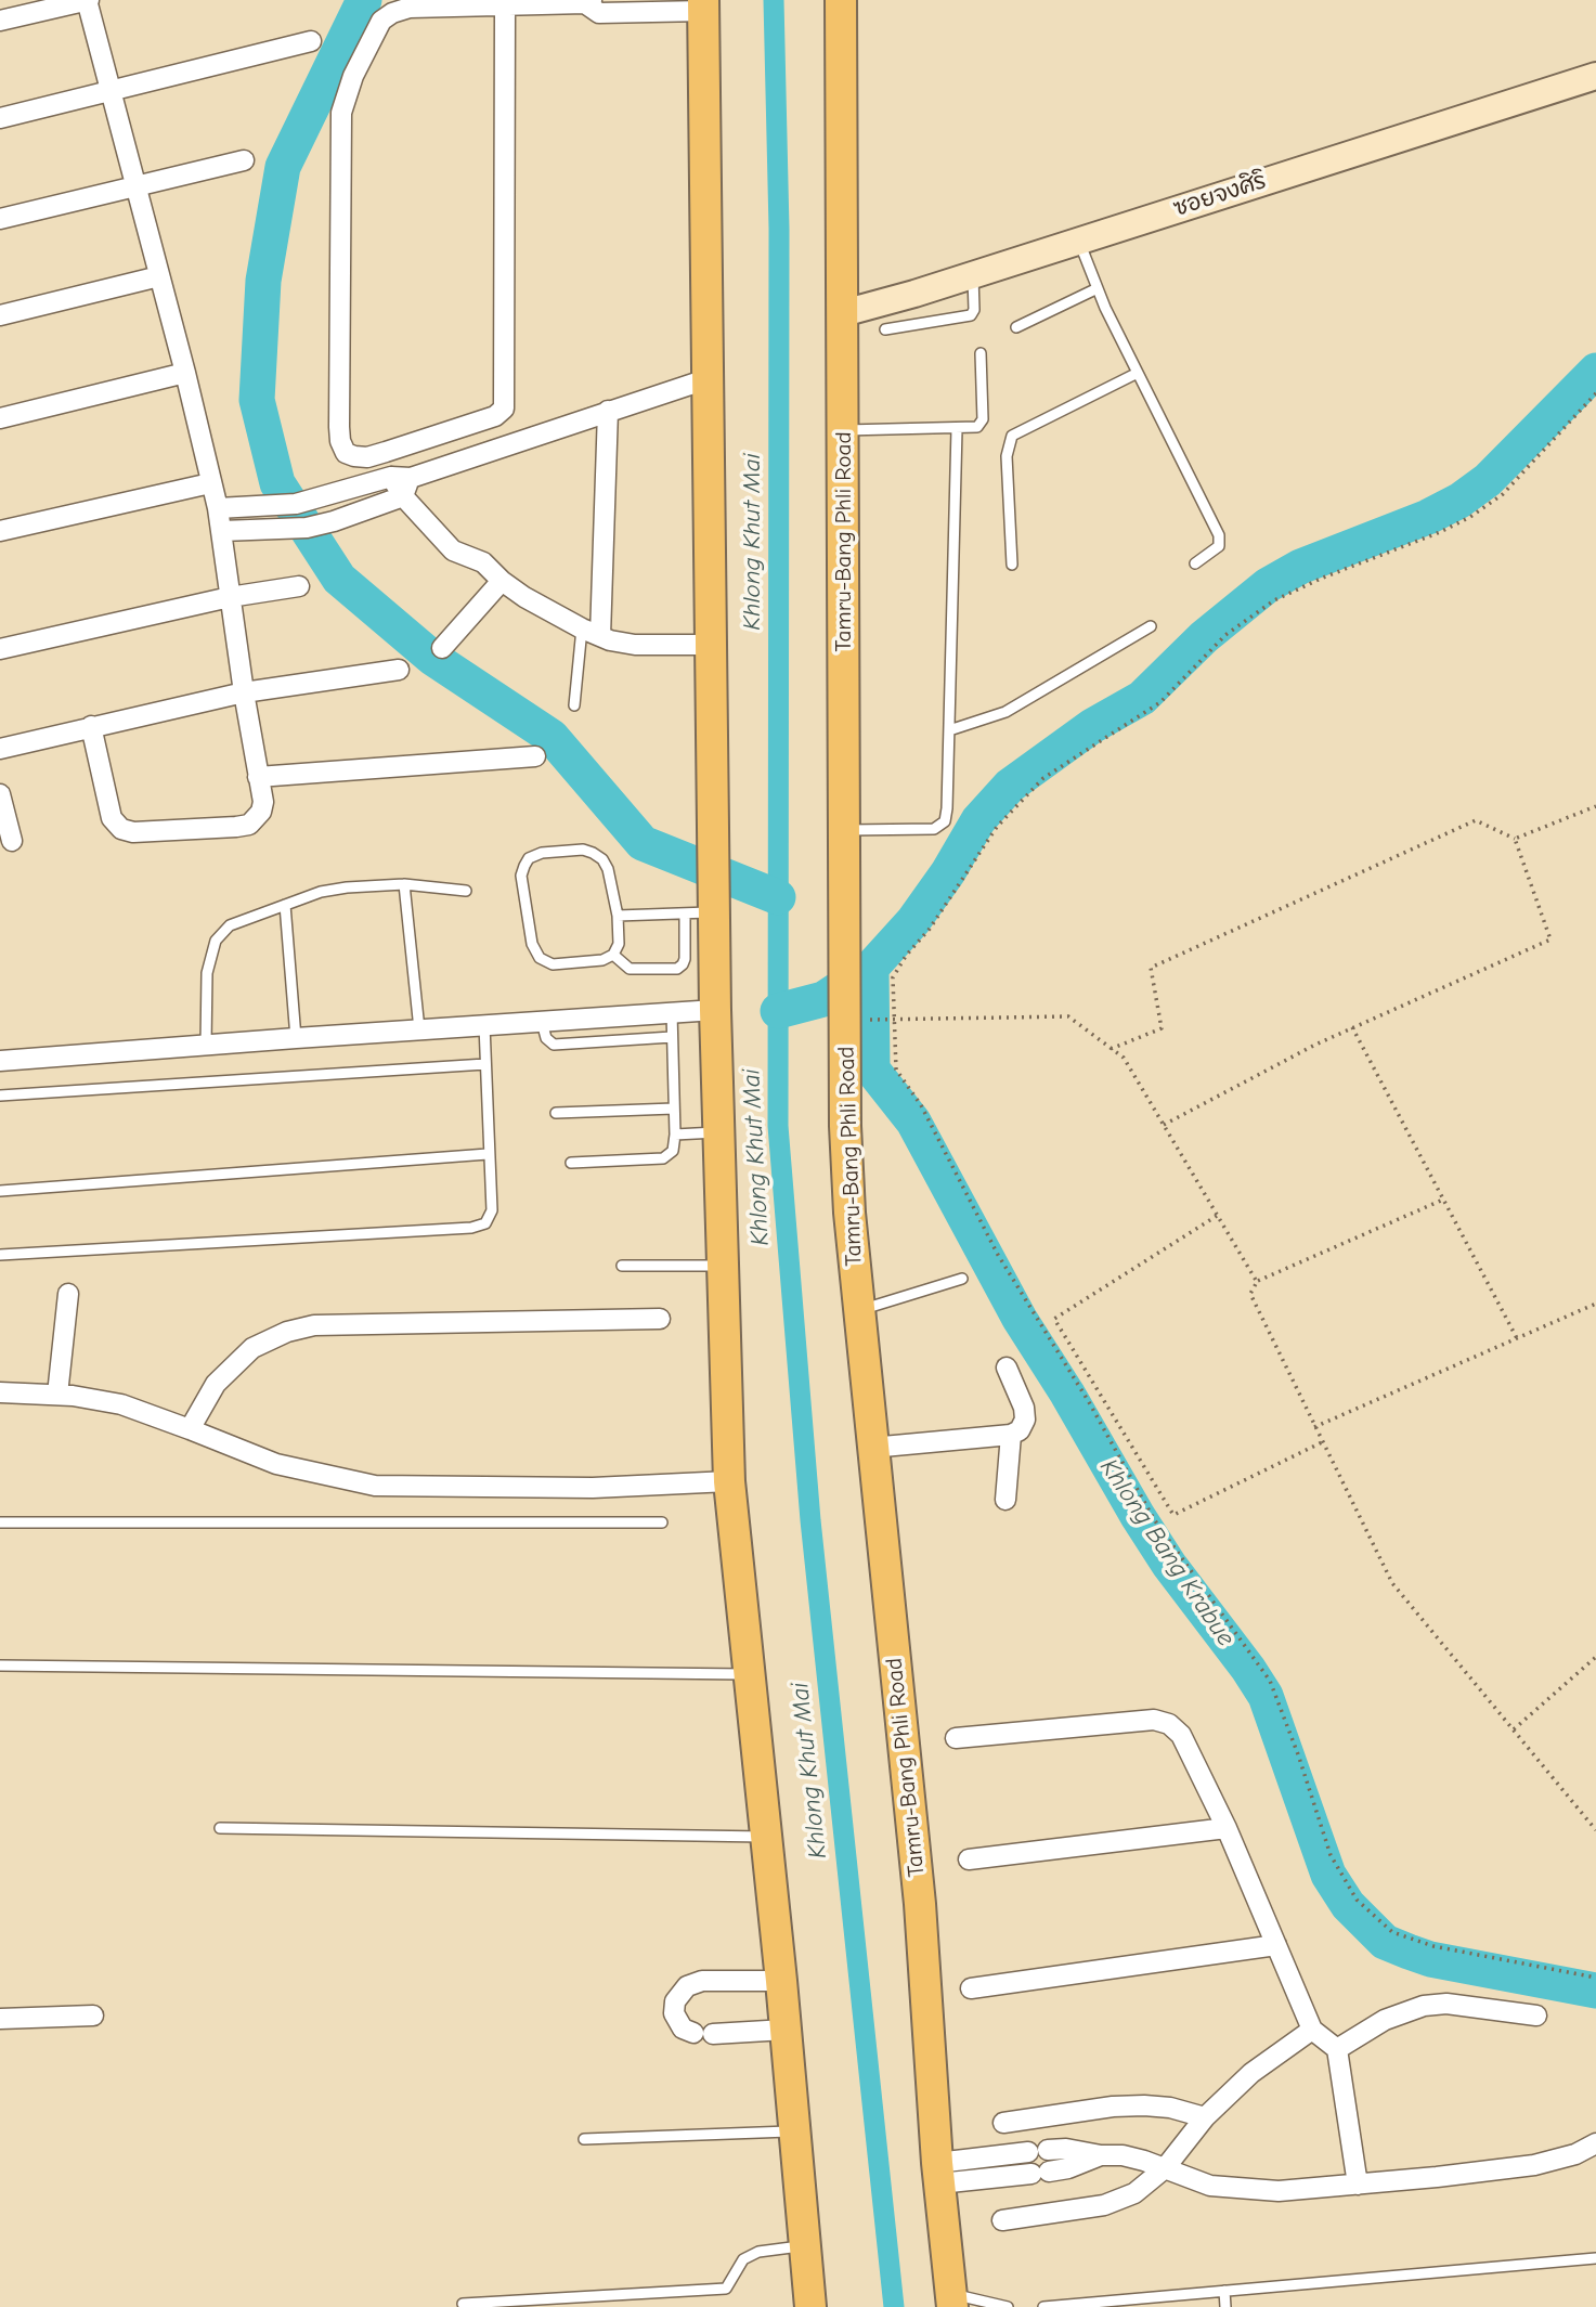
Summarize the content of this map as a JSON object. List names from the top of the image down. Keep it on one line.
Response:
{"streets":{"main road":["Tamru-Bang Phli Road"],"street":["ซอยจงศิริ"]},"crossings":[["ซอยจงศิริ","Tamru-Bang Phli Road"]],"water":["Khlong Khut Mai","Khlong Bang Krabue"]}
